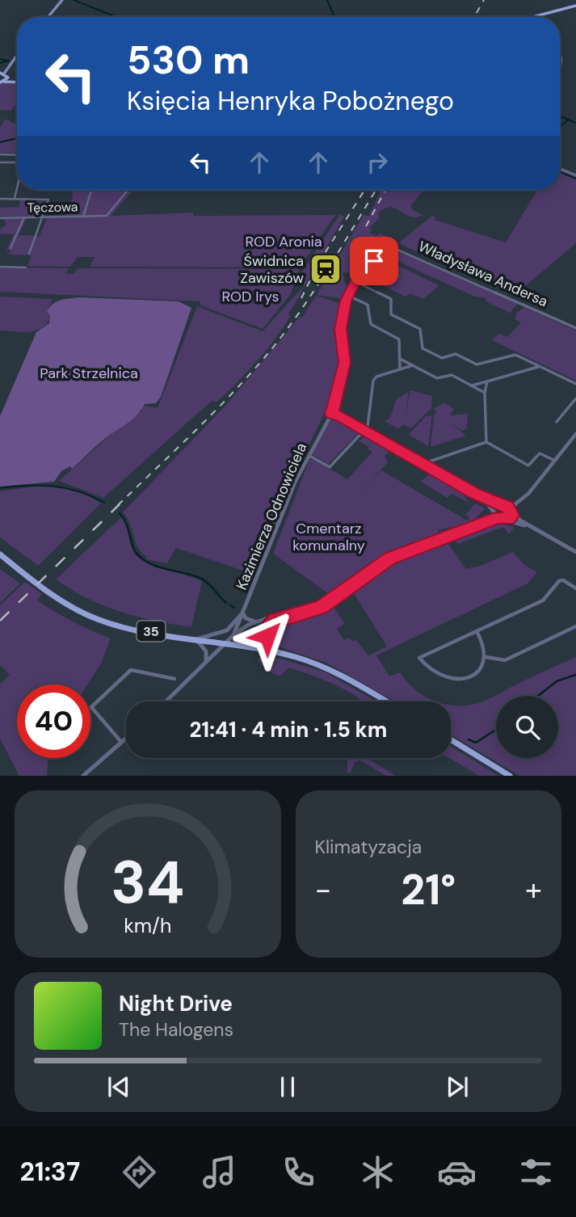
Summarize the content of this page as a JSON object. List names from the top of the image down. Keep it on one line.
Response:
{"streets":{"main road":["35"],"street":["Tęczowa","Władysława Andersa","Kazimierza Odnowiciela"]},"crossings":[["Władysława Andersa","Kazimierza Odnowiciela"]],"parks":["ROD Aronia","ROD Irys","Park Strzelnica","Cmentarz komunalny"],"places":{"station":["Świdnica Zawiszów"]},"page":{"turn":["530 m","Księcia Henryka Pobożnego"],"limit":"40","trip":"21:41 · 4 min · 1.5 km","tile":"Klimatyzacja","heat":["−","21°","+"],"song":["Night Drive","The Halogens"],"tabs":"21:37","gauge":["34","km/h"]}}
